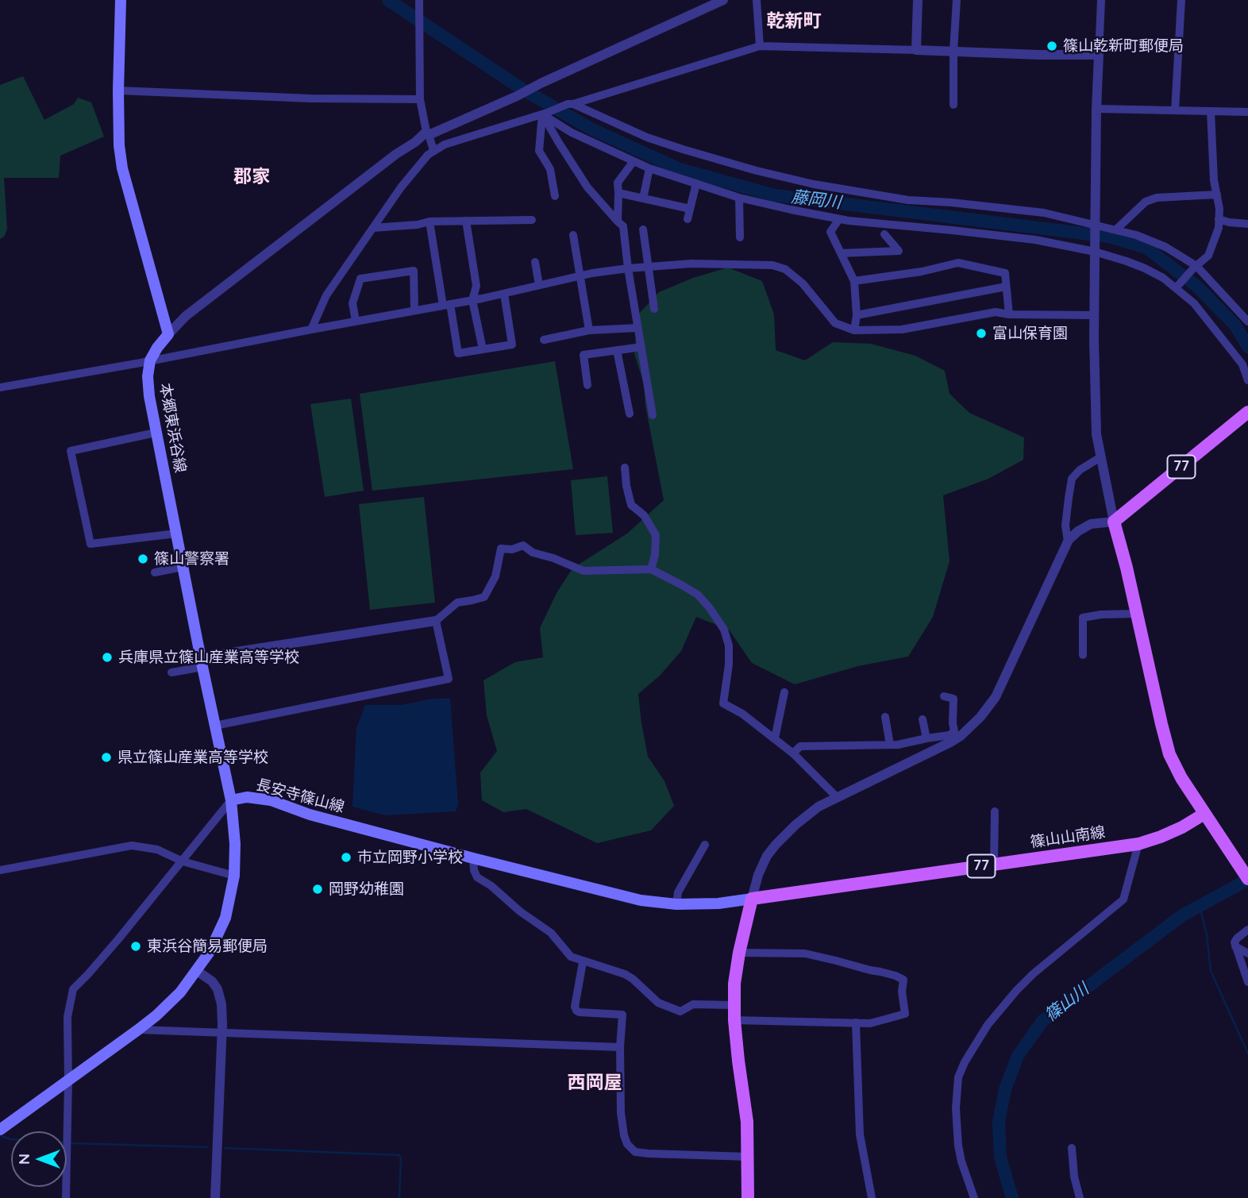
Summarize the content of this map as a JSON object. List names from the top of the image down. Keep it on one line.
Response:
{"streets":{"main road":["本郷東浜谷線","77","長安寺篠山線","篠山山南線"]},"crossings":[["本郷東浜谷線","長安寺篠山線"],["長安寺篠山線","篠山山南線"]],"districts":["乾新町","郡家","西岡屋"],"water":["藤岡川","篠山川"],"places":["篠山乾新町郵便局","富山保育園","篠山警察署","兵庫県立篠山産業高等学校","県立篠山産業高等学校","市立岡野小学校","岡野幼稚園","東浜谷簡易郵便局"],"north":"left"}
